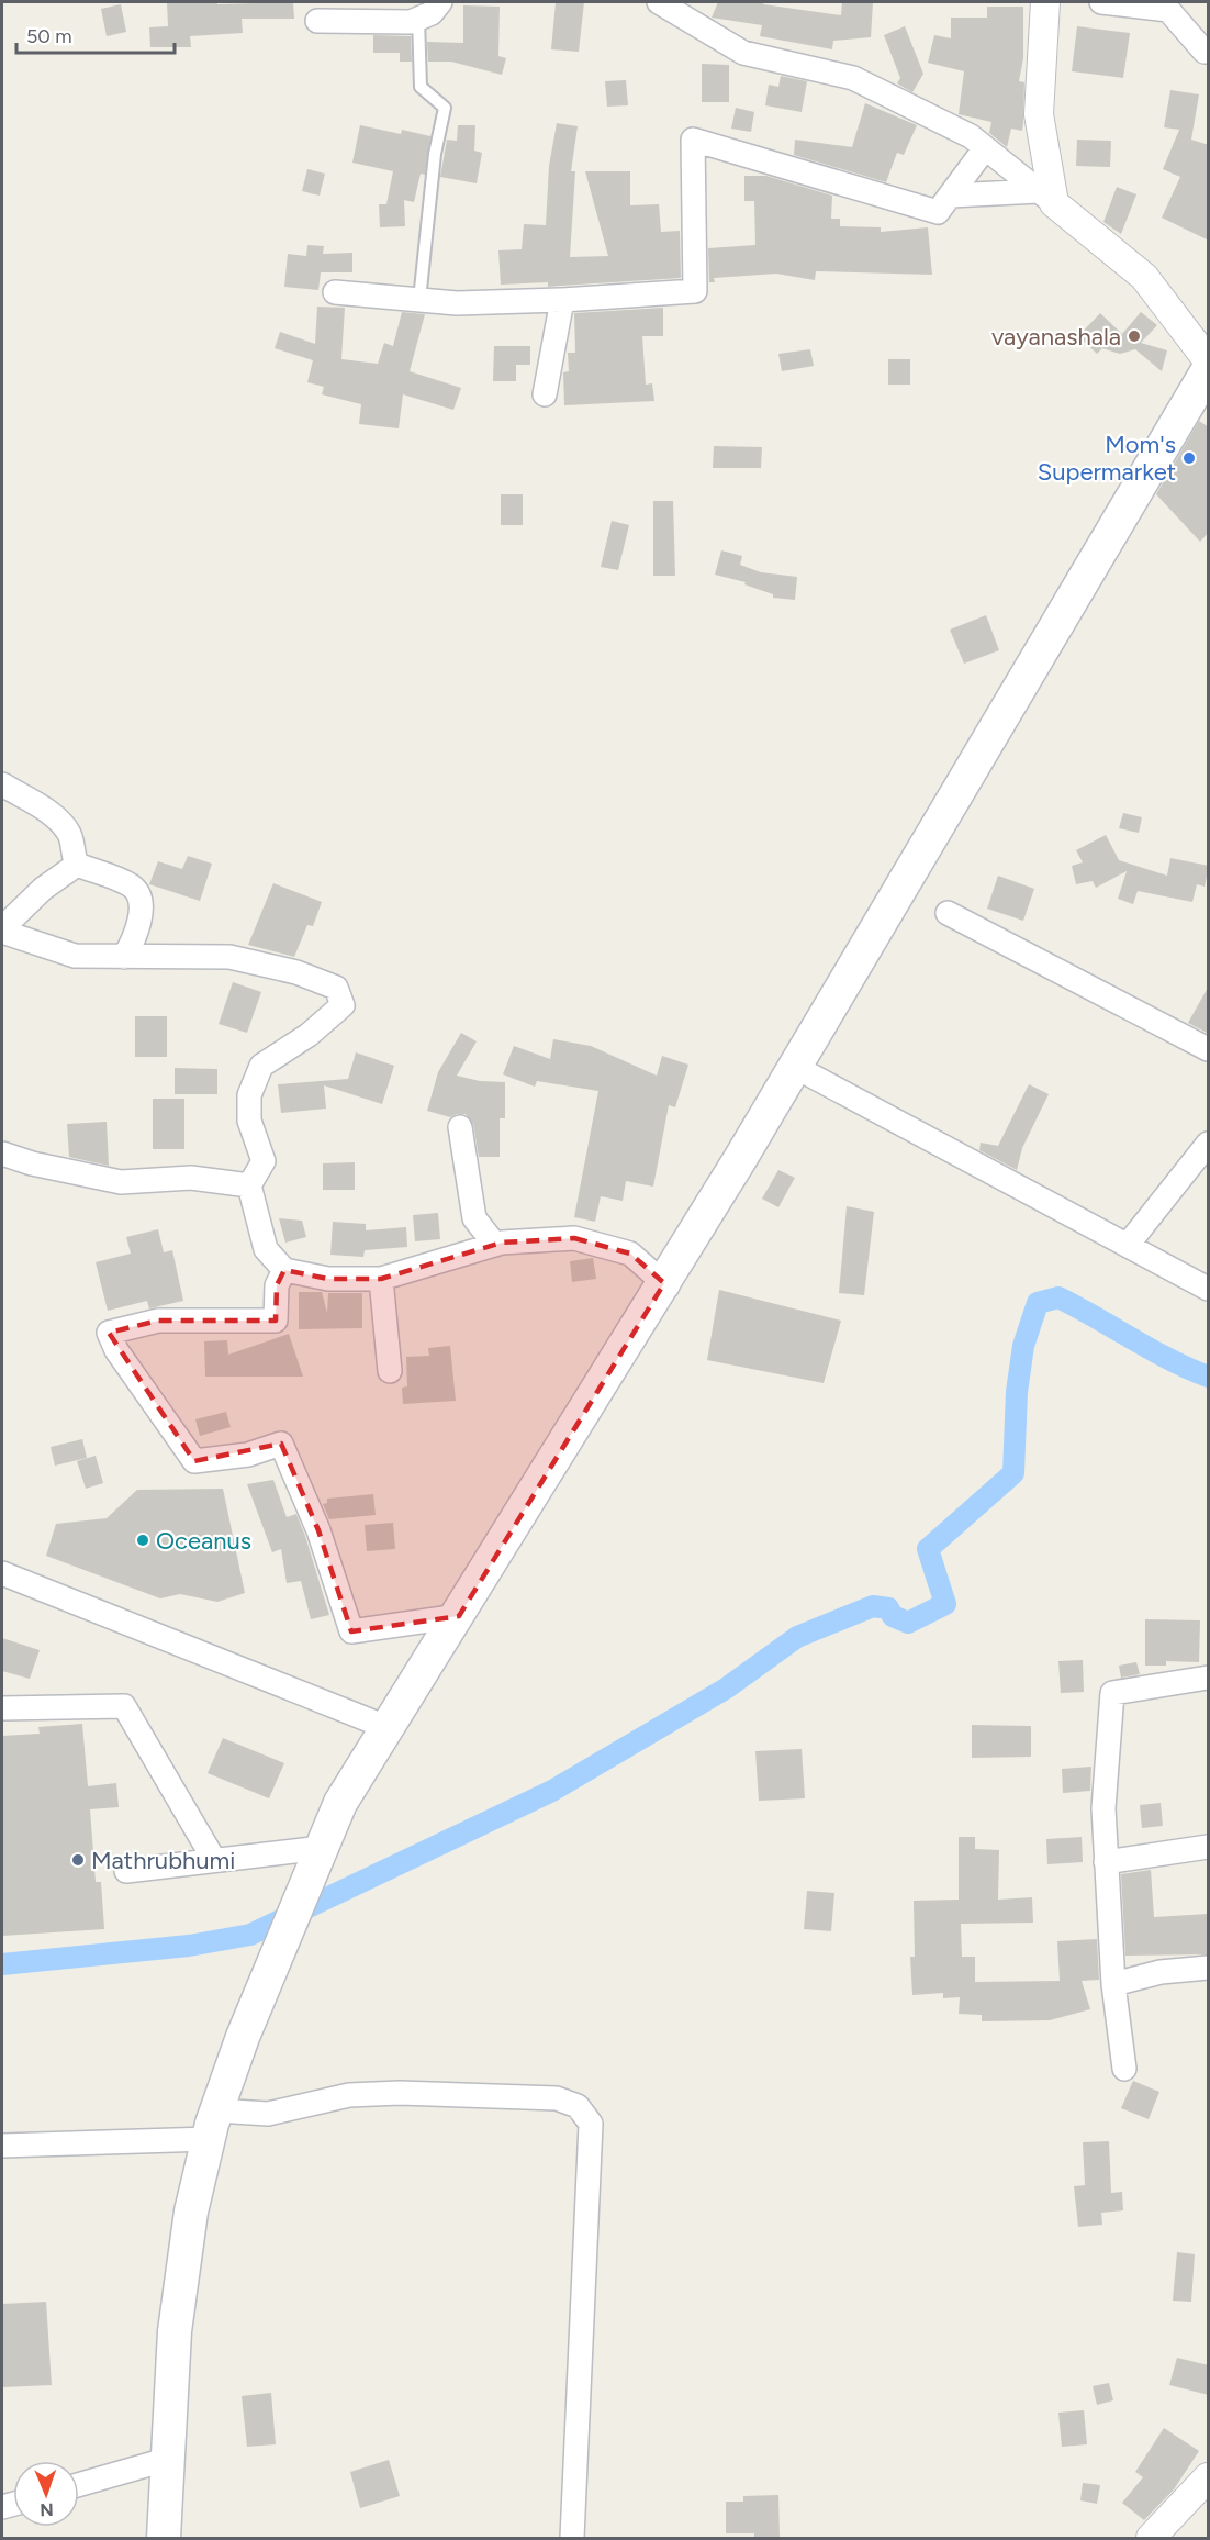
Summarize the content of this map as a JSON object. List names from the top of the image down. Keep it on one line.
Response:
{"places":["vayanashala","Mom's Supermarket","Oceanus","Mathrubhumi"],"scale_bar":"50 m","north":"bottom"}
